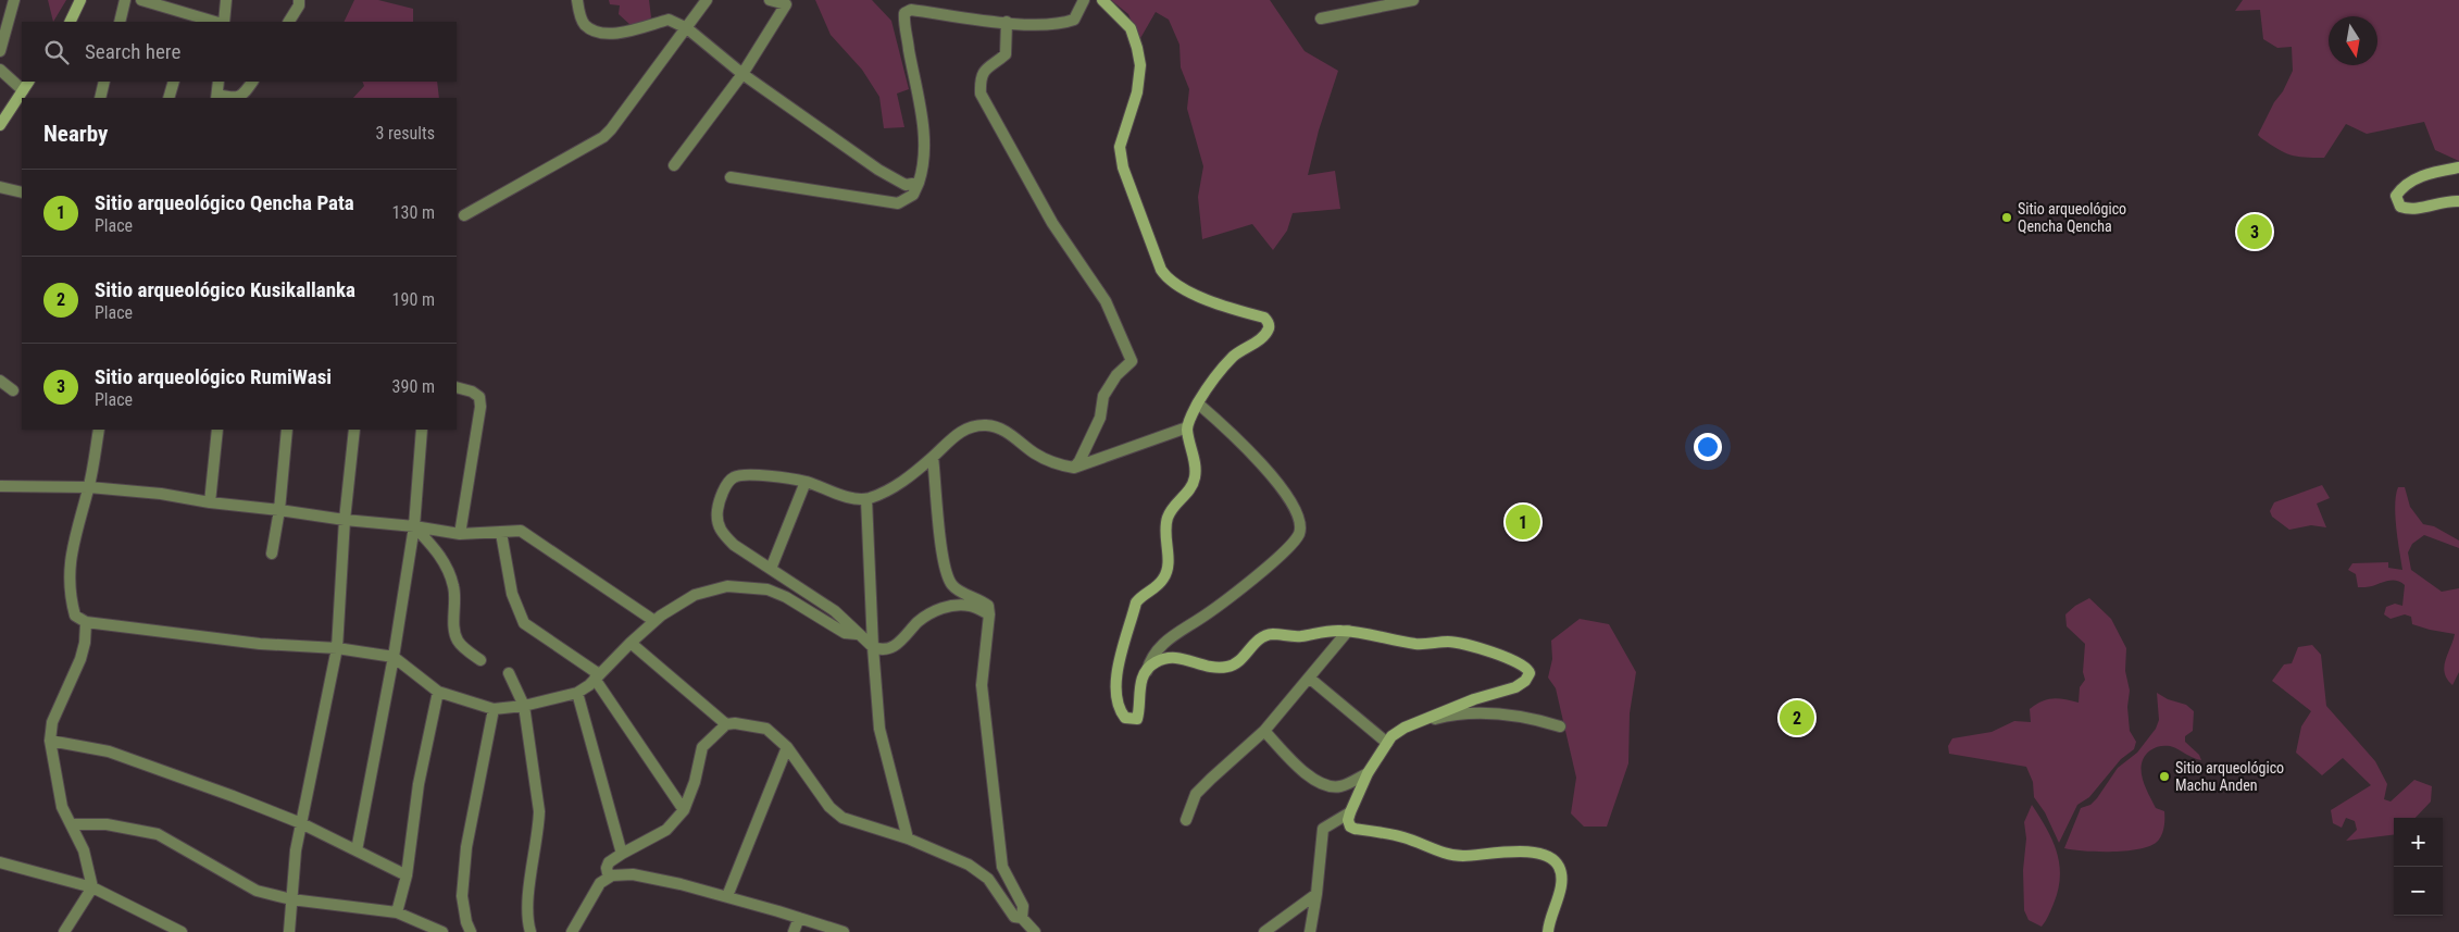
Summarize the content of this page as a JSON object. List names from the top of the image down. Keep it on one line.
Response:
{"places":["Sitio arqueológico Qencha Qencha","Sitio arqueológico Machu Anden"],"north":"bottom","page":{"search":"Search here","heading":["Nearby","3 results"],"list":[{"mark":"1","name":"Sitio arqueológico Qencha Pata","note":"Place","value":"130 m"},{"mark":"2","name":"Sitio arqueológico Kusikallanka","note":"Place","value":"190 m"},{"mark":"3","name":"Sitio arqueológico RumiWasi","note":"Place","value":"390 m"}],"pins":["3","1","2"],"map_buttons":["+","−"]}}
